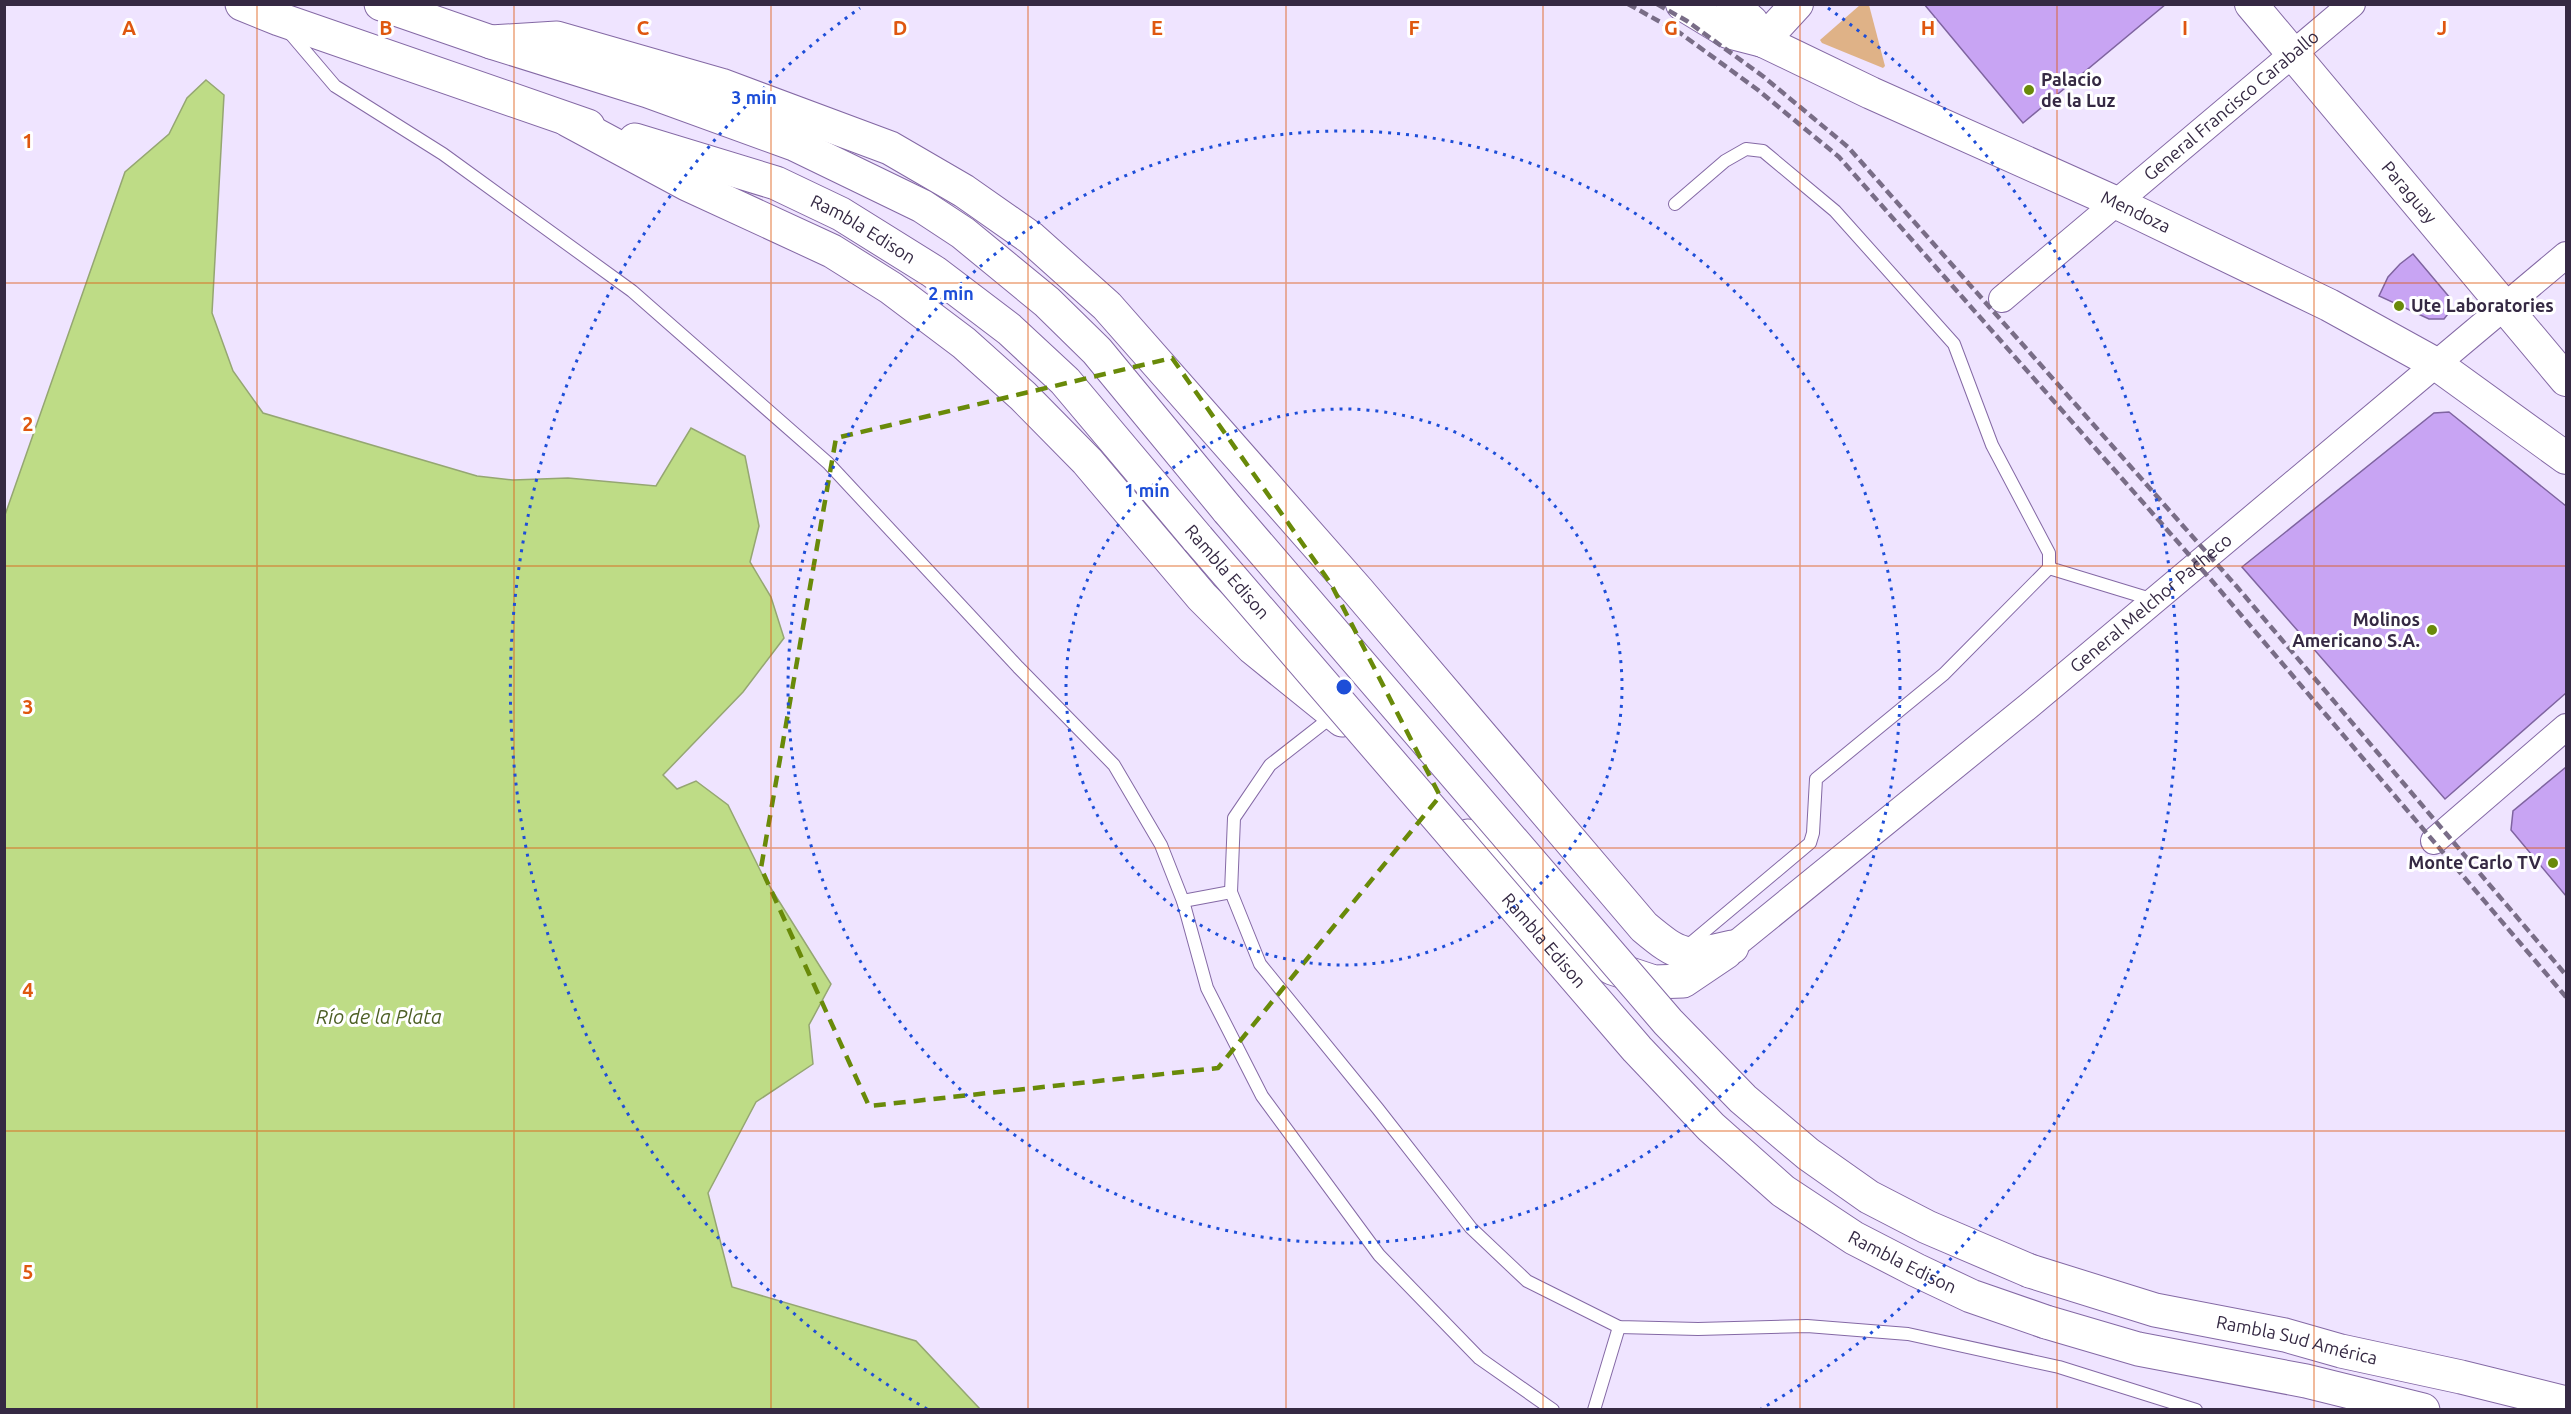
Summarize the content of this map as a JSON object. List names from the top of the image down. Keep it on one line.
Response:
{"streets":{"main road":["Rambla Edison","Rambla Sud América"],"street":["General Francisco Caraballo","Paraguay","Mendoza","General Melchor Pacheco"]},"crossings":[["General Francisco Caraballo","Paraguay"],["General Francisco Caraballo","Mendoza"],["Paraguay","General Melchor Pacheco"],["Mendoza","General Melchor Pacheco"],["Rambla Edison","Rambla Sud América"]],"water":["Río de la Plata"],"places":["Palacio de la Luz","Ute Laboratories","Molinos Americano S.A.","Monte Carlo TV"],"grid":{"columns":["A","B","C","D","E","F","G","H","I","J"],"rows":["1","2","3","4","5"]},"rings":["3 min","2 min","1 min"]}
